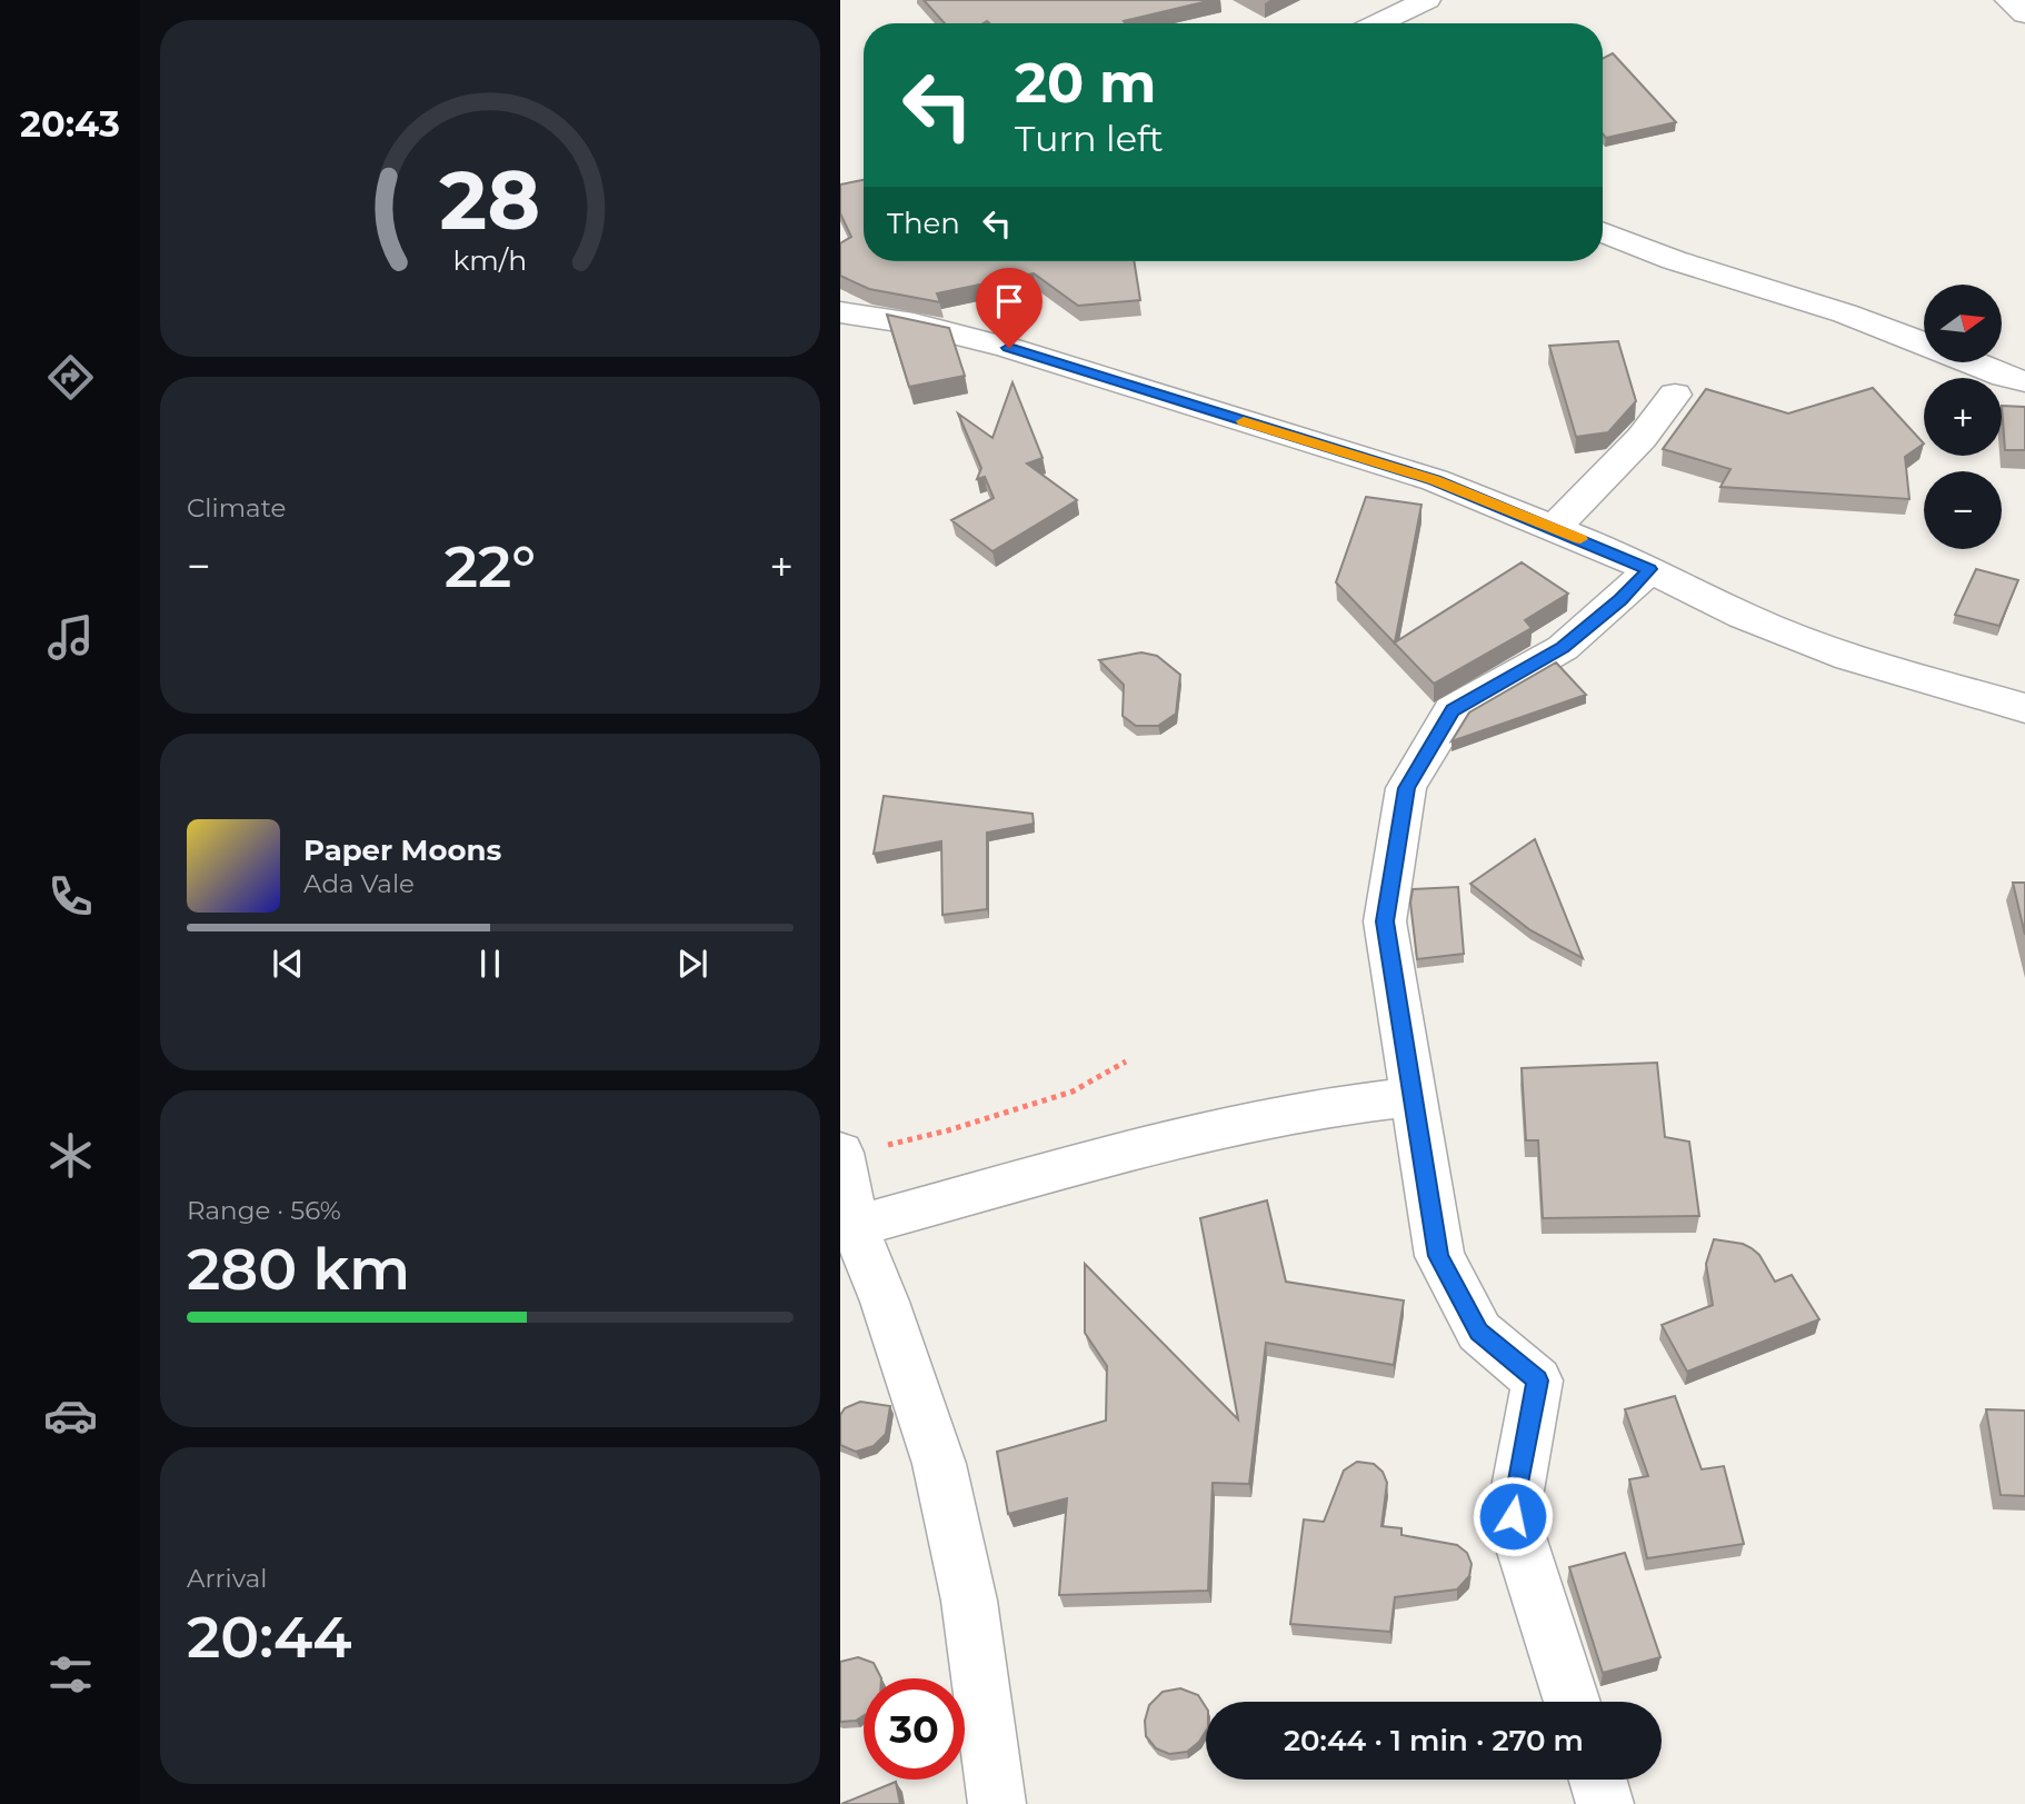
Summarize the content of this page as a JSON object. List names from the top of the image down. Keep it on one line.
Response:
{"north":"right","page":{"tabs":"20:43","turn":["20 m","Turn left"],"then":"Then","map_buttons":["+","−"],"tile":["Climate",["Range · 56%","280 km"],["Arrival","20:44"]],"heat":["−","22°","+"],"song":["Paper Moons","Ada Vale"],"limit":"30","trip":"20:44 · 1 min · 270 m","gauge":["28","km/h"]}}
